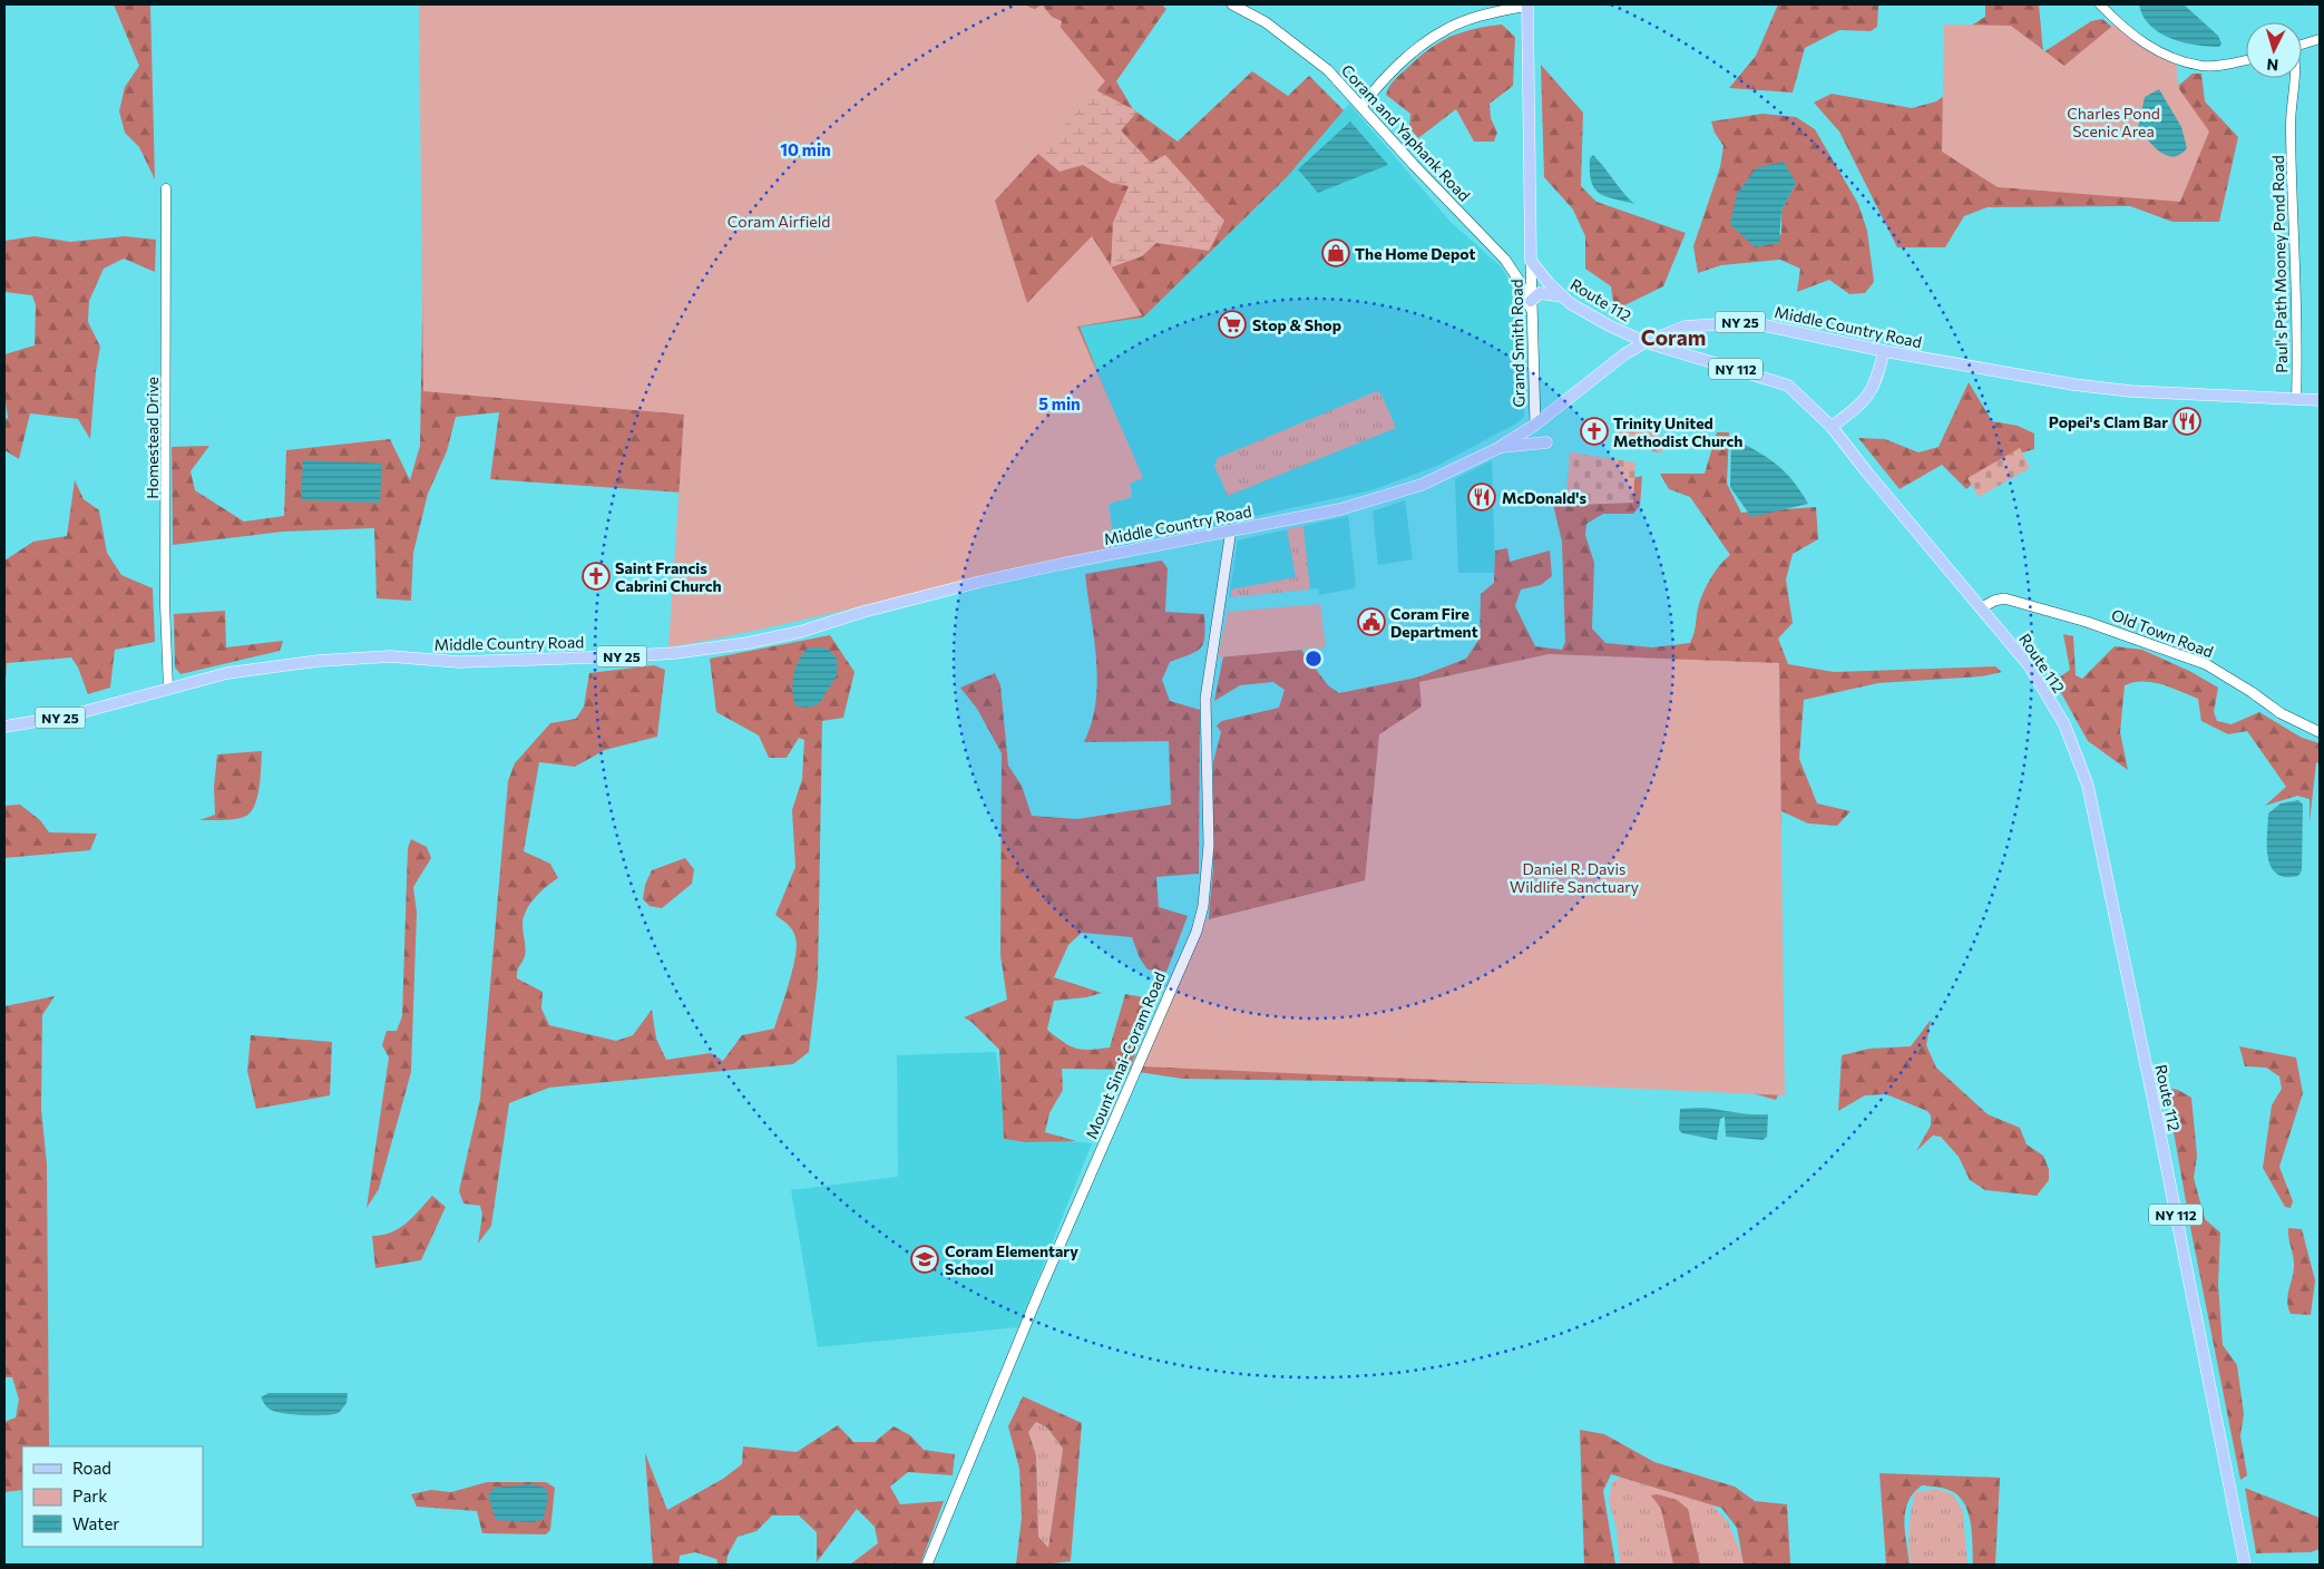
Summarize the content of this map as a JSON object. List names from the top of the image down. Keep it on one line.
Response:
{"streets":{"main road":["Coram and Yaphank Road","Route 112","NY 25","Middle Country Road","Grand Smith Road","NY 112","Old Town Road","Mount Sinai-Coram Road"],"street":["Paul's Path Mooney Pond Road","Homestead Drive"]},"crossings":[["Coram and Yaphank Road","Grand Smith Road"],["Paul's Path Mooney Pond Road","Middle Country Road"],["Route 112","Middle Country Road"],["Route 112","Grand Smith Road"],["Route 112","Old Town Road"],["Middle Country Road","Grand Smith Road"],["Middle Country Road","Homestead Drive"],["Middle Country Road","Mount Sinai-Coram Road"]],"districts":["Coram"],"parks":["Charles Pond Scenic Area","Coram Airfield","Daniel R. Davis Wildlife Sanctuary"],"places":{"shop":["The Home Depot"],"supermarket":["Stop & Shop"],"restaurant":["Popei's Clam Bar","McDonald's"],"church":["Trinity United Methodist Church","Saint Francis Cabrini Church"],"public building":["Coram Fire Department"],"school or university":["Coram Elementary School"]},"legend":["Road","Park","Water"],"north":"bottom","rings":["10 min","5 min"]}
